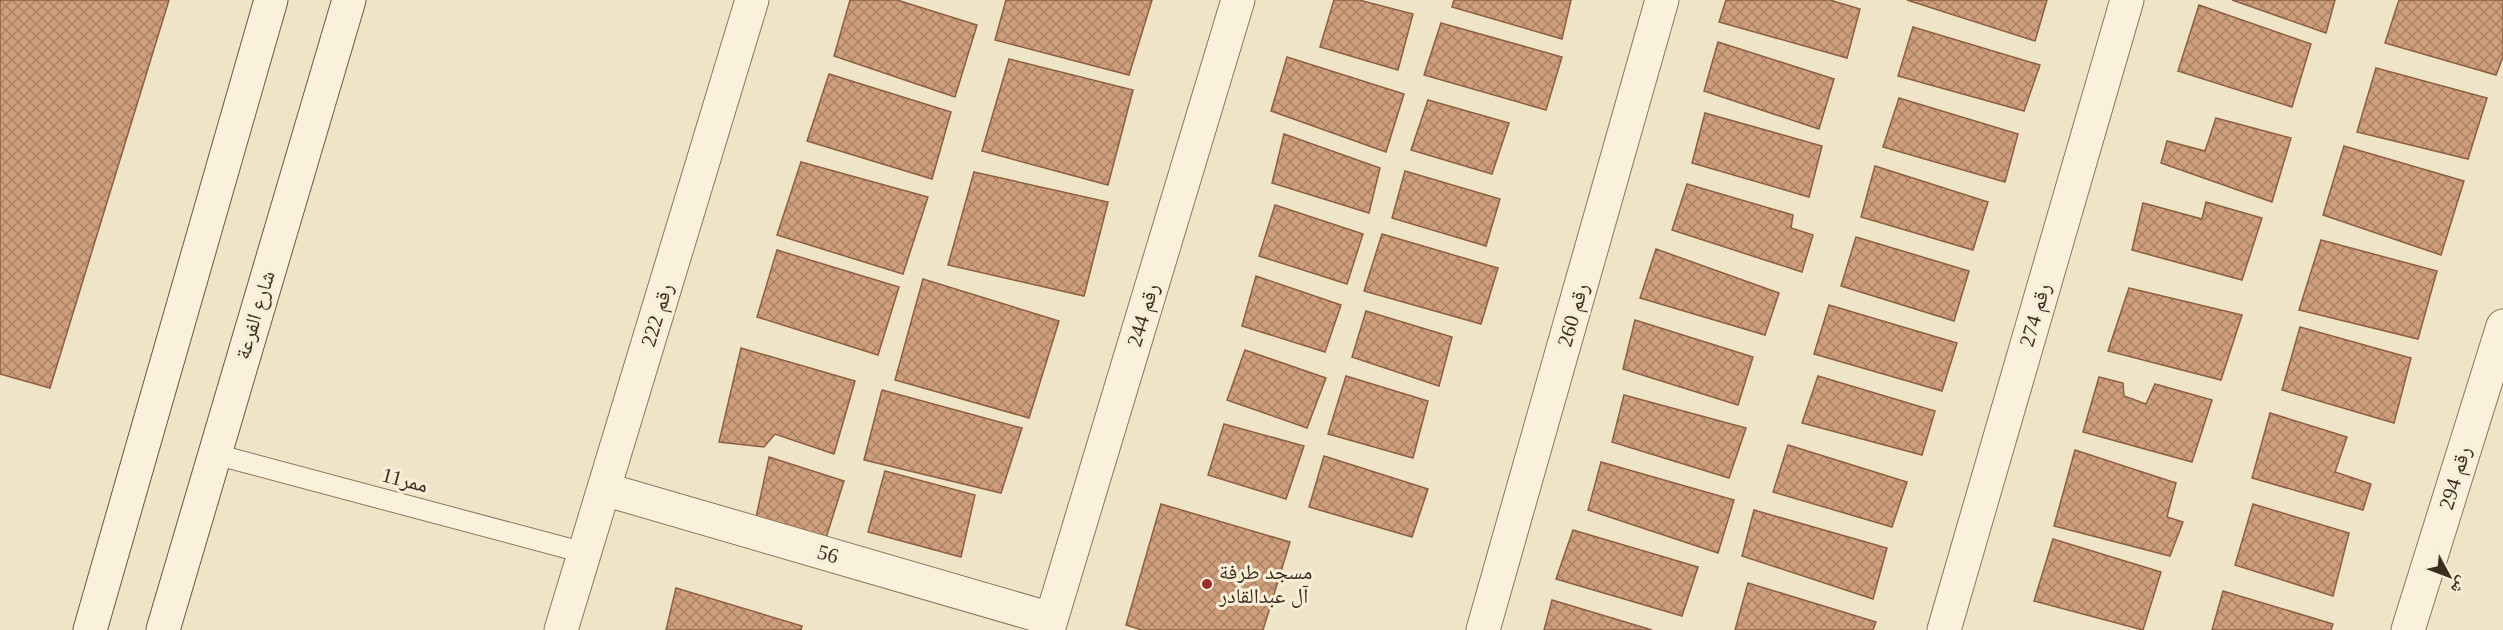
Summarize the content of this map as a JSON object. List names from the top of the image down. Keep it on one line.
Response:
{"streets":{"street":["شارع الفرعة","رقم 222","رقم 244","رقم 260","رقم 274","رقم 294","56"],"lane":["ممر11"]},"crossings":[["شارع الفرعة","ممر11"],["رقم 222","ممر11"],["رقم 222","56"],["رقم 244","56"]],"places":["مسجد طرفة آل عبدالقادر"],"north":"bottom right"}
